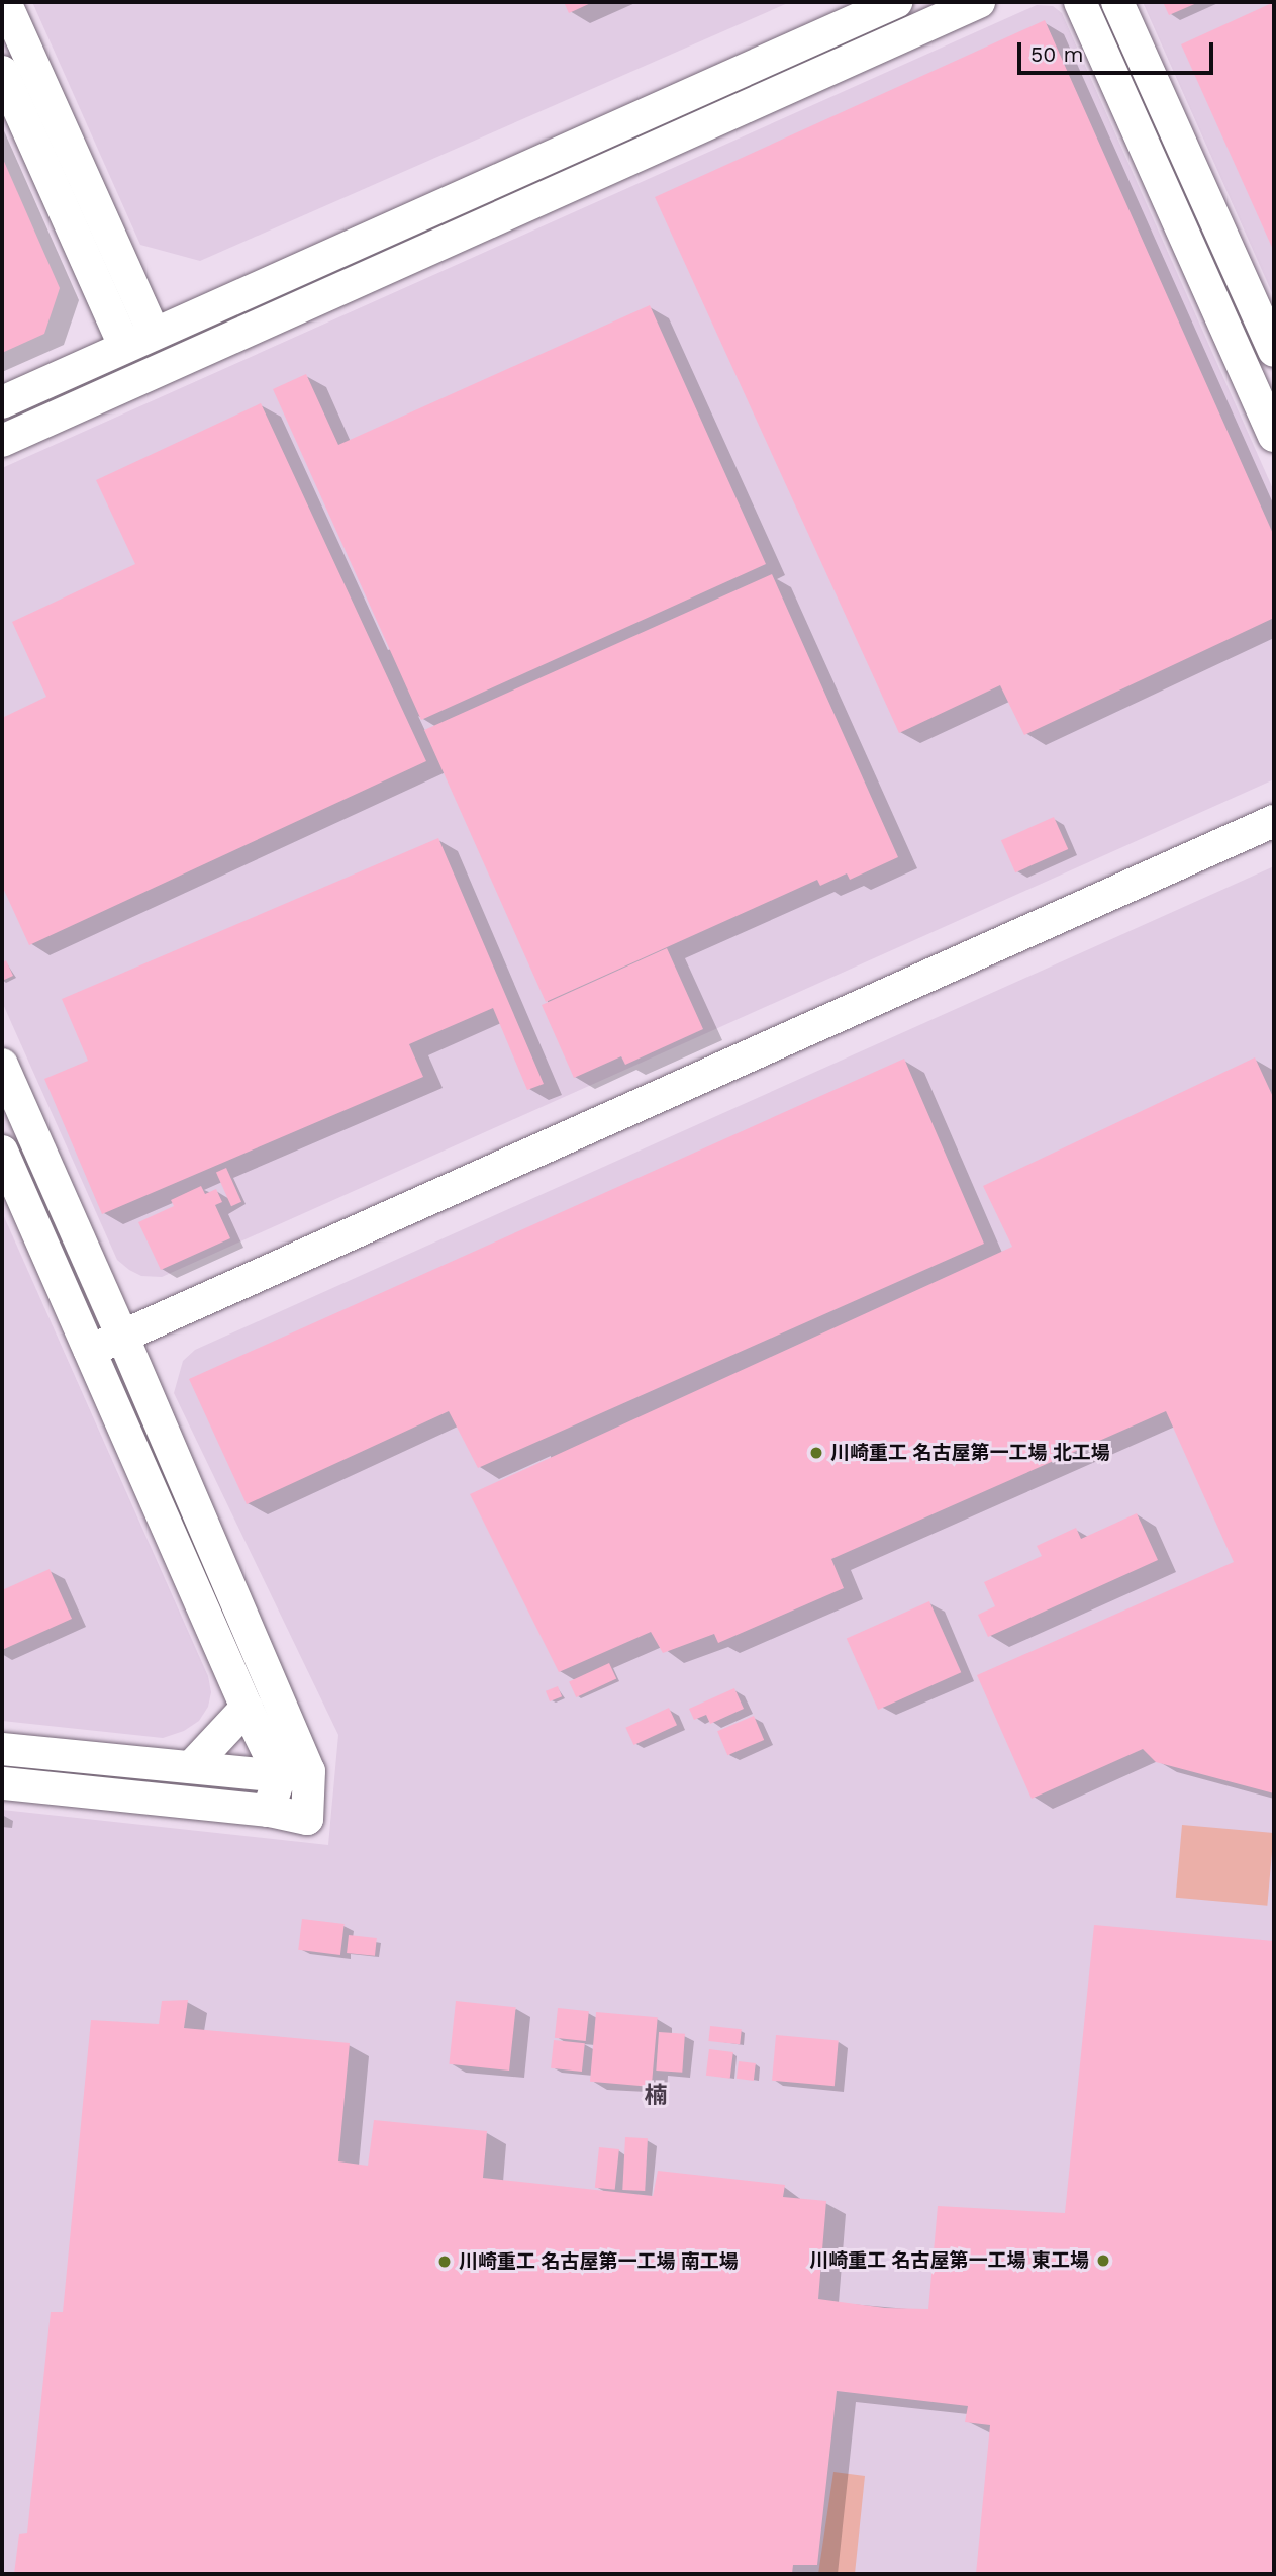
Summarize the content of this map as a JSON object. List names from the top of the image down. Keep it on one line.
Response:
{"districts":["楠"],"places":["川崎重工 名古屋第一工場 北工場","川崎重工 名古屋第一工場 東工場","川崎重工 名古屋第一工場 南工場"],"scale_bar":"50 m"}
